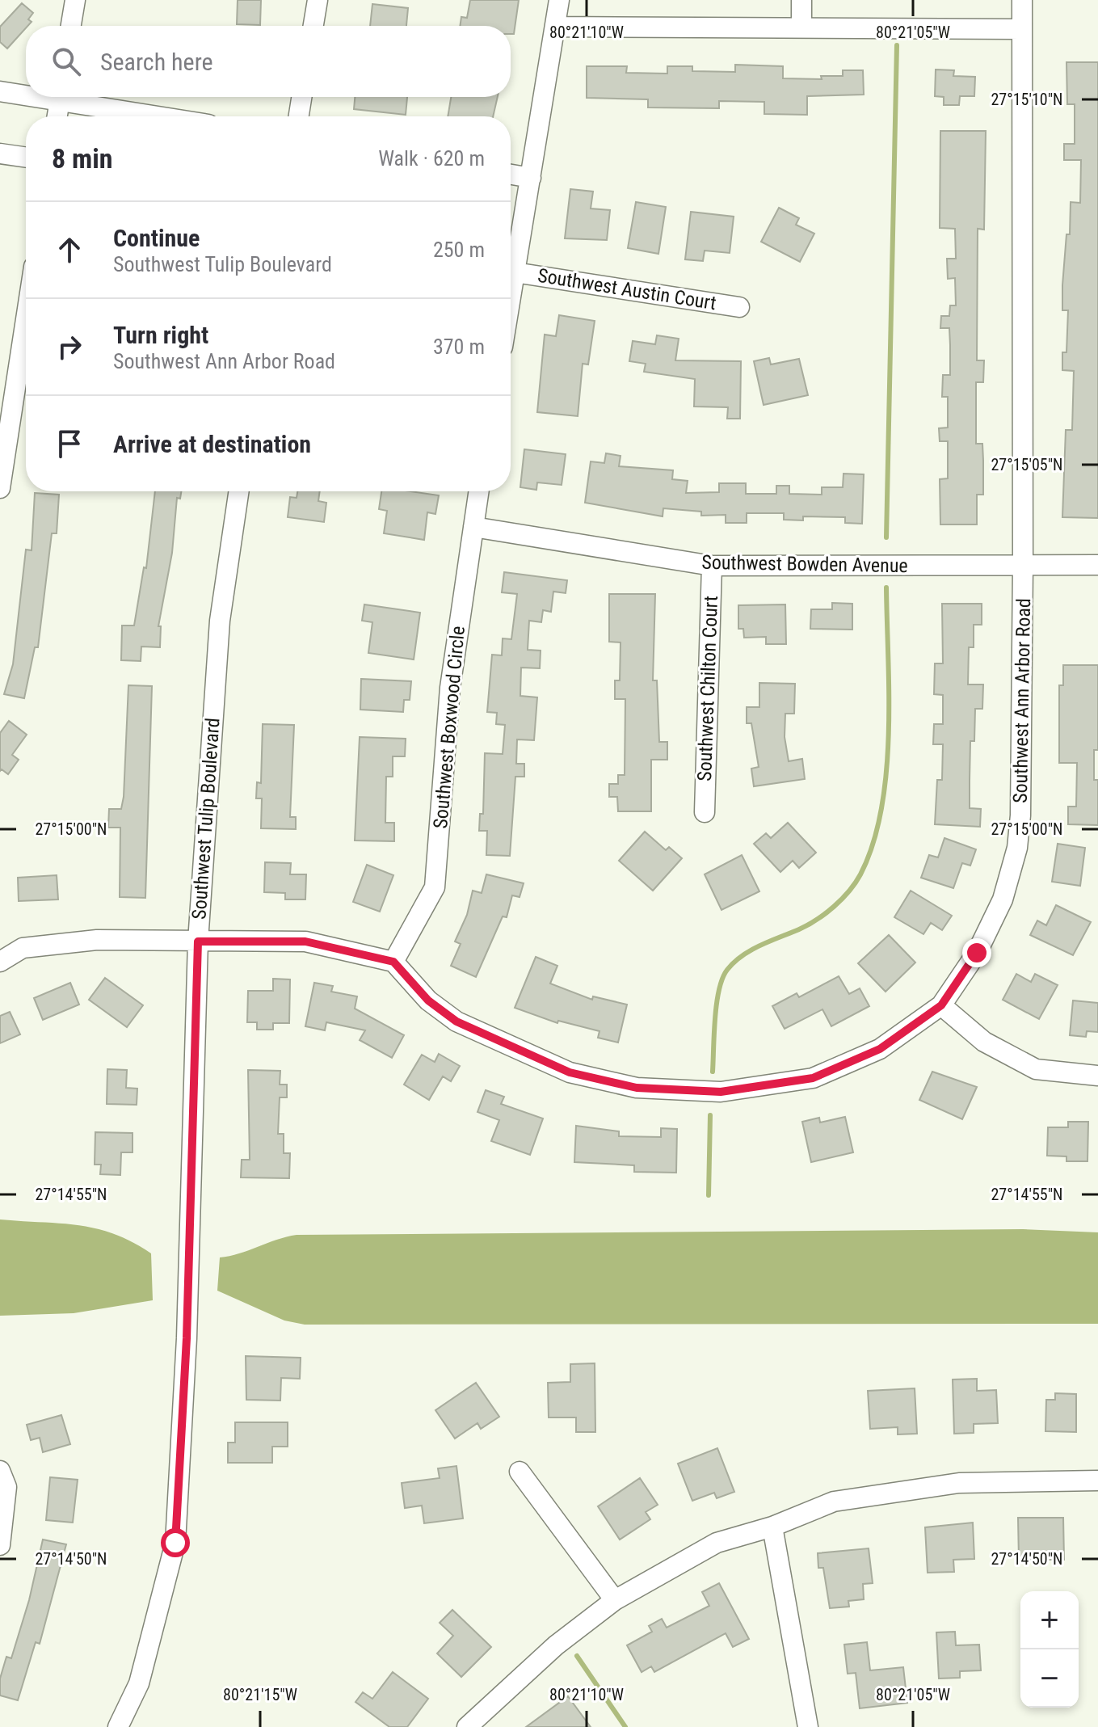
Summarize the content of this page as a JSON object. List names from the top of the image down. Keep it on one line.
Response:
{"streets":{"street":["Southwest Austin Court","Southwest Bowden Avenue","Southwest Chilton Court","Southwest Ann Arbor Road","Southwest Boxwood Circle","Southwest Tulip Boulevard"]},"crossings":[["Southwest Bowden Avenue","Southwest Chilton Court"],["Southwest Bowden Avenue","Southwest Ann Arbor Road"],["Southwest Bowden Avenue","Southwest Boxwood Circle"],["Southwest Ann Arbor Road","Southwest Boxwood Circle"]],"page":{"search":"Search here","heading":["8 min","Walk · 620 m"],"list":[["Continue","Southwest Tulip Boulevard","250 m"],["Turn right","Southwest Ann Arbor Road","370 m"],"Arrive at destination"],"map_buttons":["+","−"]},"coordinates":["80°21'10\"W","80°21'05\"W","27°15'10\"N","27°15'05\"N","27°15'00\"N","27°14'55\"N","27°14'50\"N","80°21'15\"W"]}
